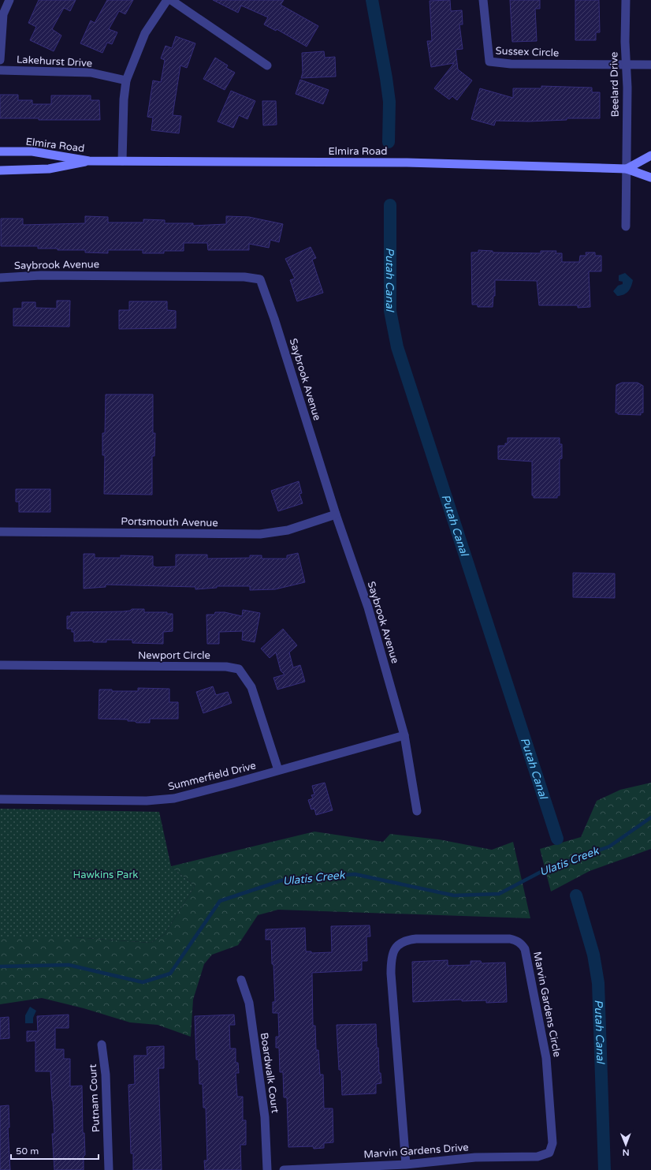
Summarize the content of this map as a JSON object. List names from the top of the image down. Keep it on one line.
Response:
{"streets":{"main road":["Elmira Road"],"street":["Sussex Circle","Lakehurst Drive","Beelard Drive","Saybrook Avenue","Portsmouth Avenue","Newport Circle","Summerfield Drive","Marvin Gardens Circle","Boardwalk Court","Putnam Court","Marvin Gardens Drive"]},"crossings":[["Sussex Circle","Beelard Drive"],["Beelard Drive","Elmira Road"],["Saybrook Avenue","Portsmouth Avenue"],["Saybrook Avenue","Summerfield Drive"],["Newport Circle","Summerfield Drive"],["Marvin Gardens Circle","Marvin Gardens Drive"]],"water":["Putah Canal","Ulatis Creek"],"parks":["Hawkins Park"],"scale_bar":"50 m","north":"bottom"}
